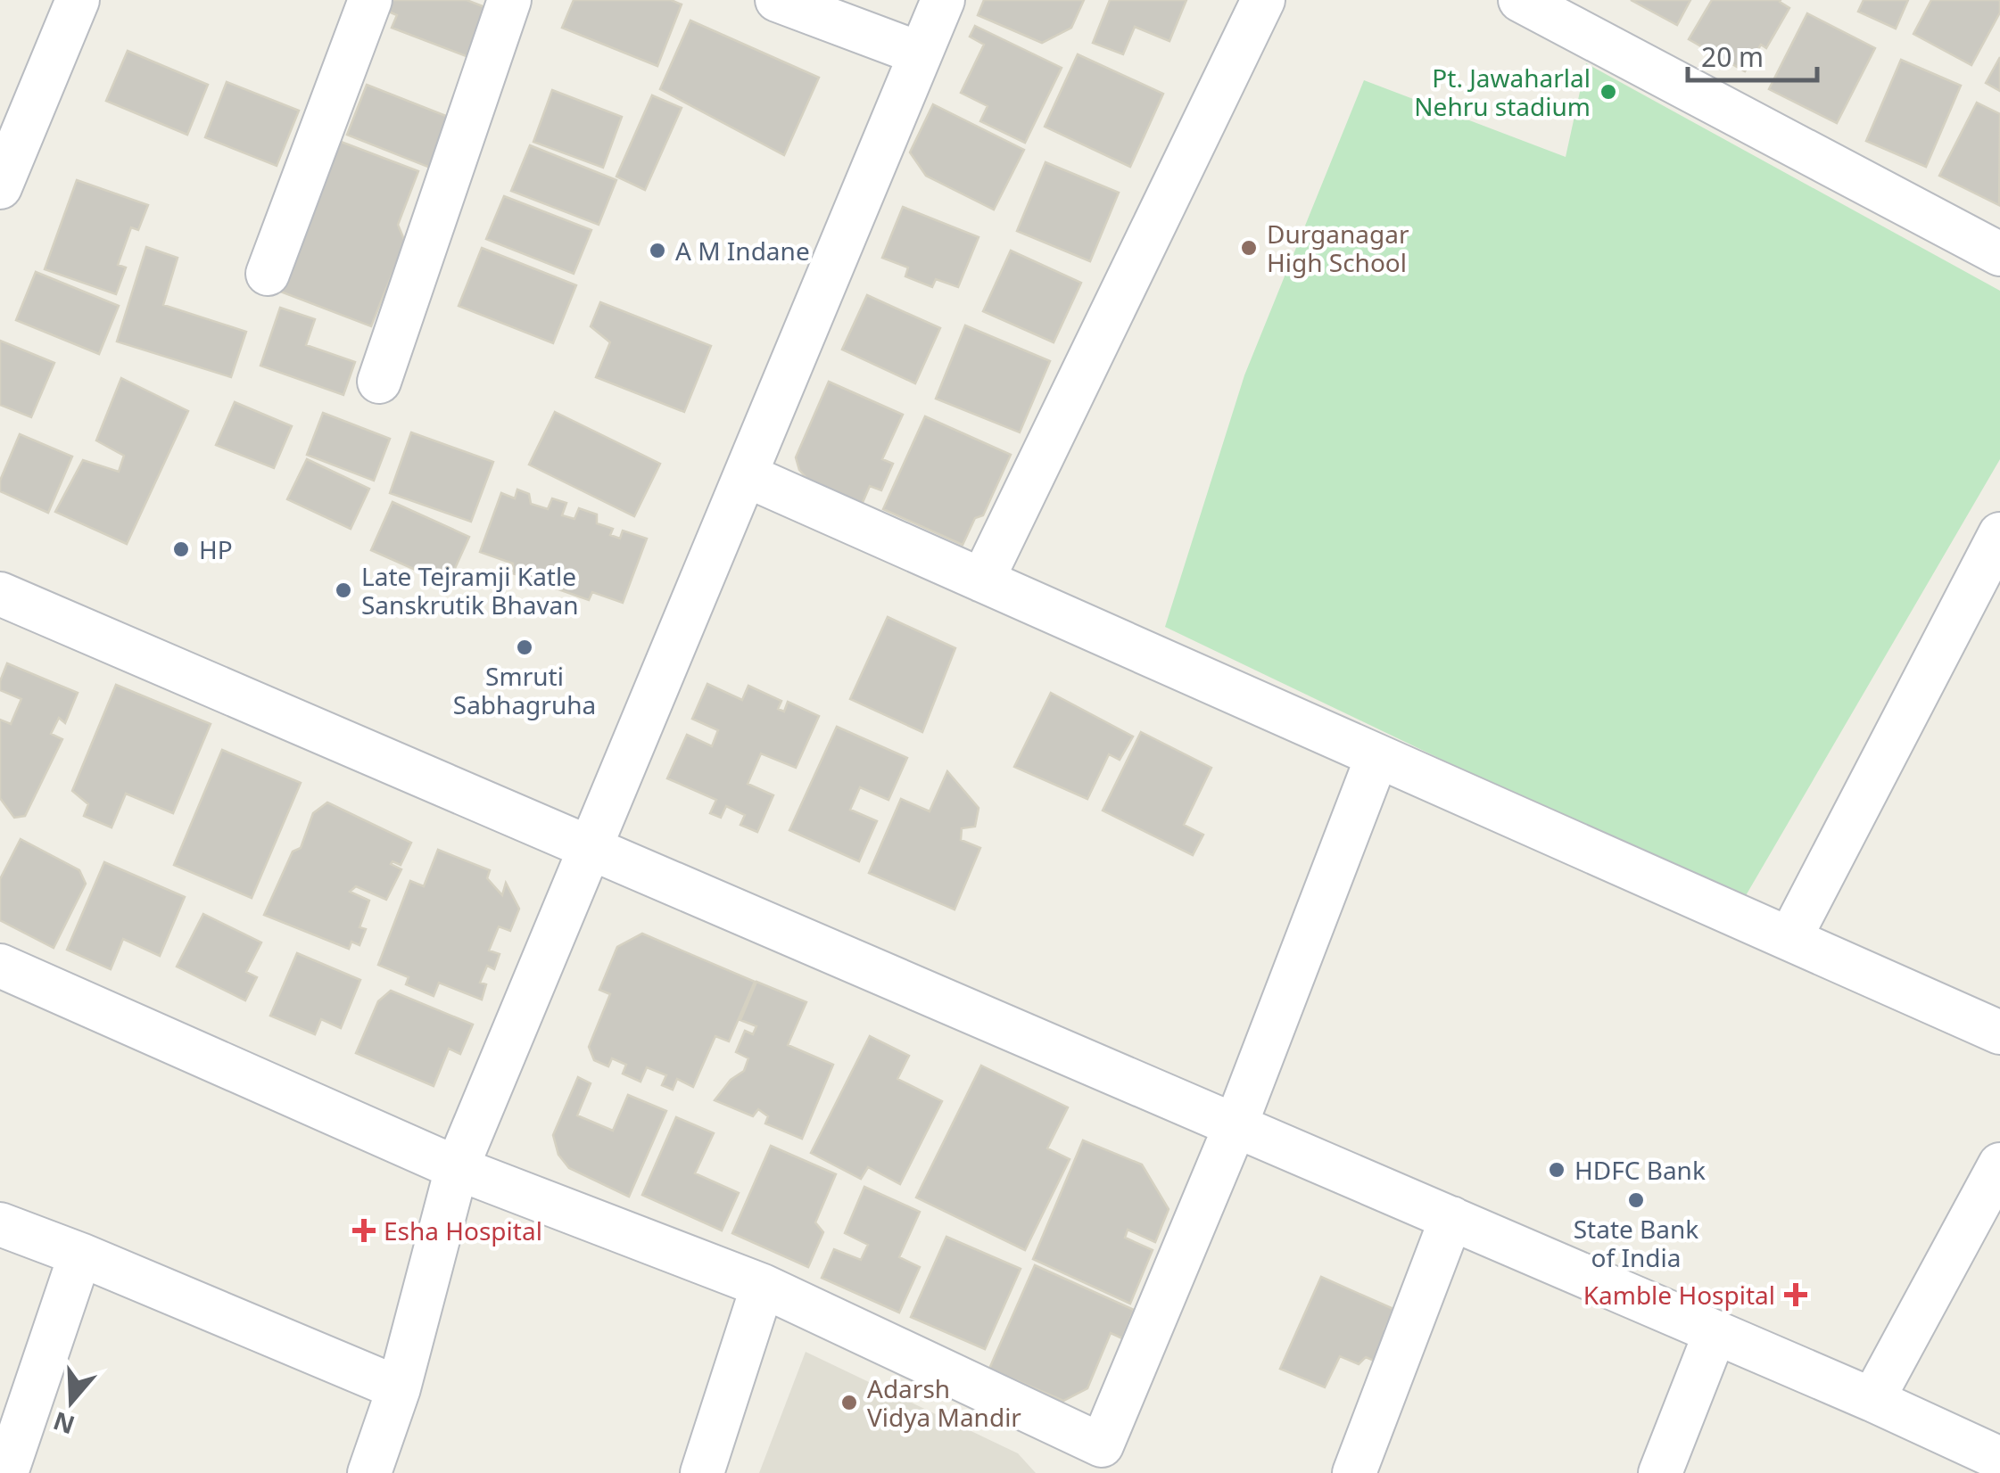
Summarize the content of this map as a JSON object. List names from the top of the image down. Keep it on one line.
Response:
{"places":{"other":["Pt. Jawaharlal Nehru stadium","Durganagar High School","A M Indane","HP","Late Tejramji Katle Sanskrutik Bhavan","Smruti Sabhagruha","HDFC Bank","State Bank of India","Adarsh Vidya Mandir"],"health":["Esha Hospital","Kamble Hospital"]},"scale_bar":"20 m","north":"bottom"}
